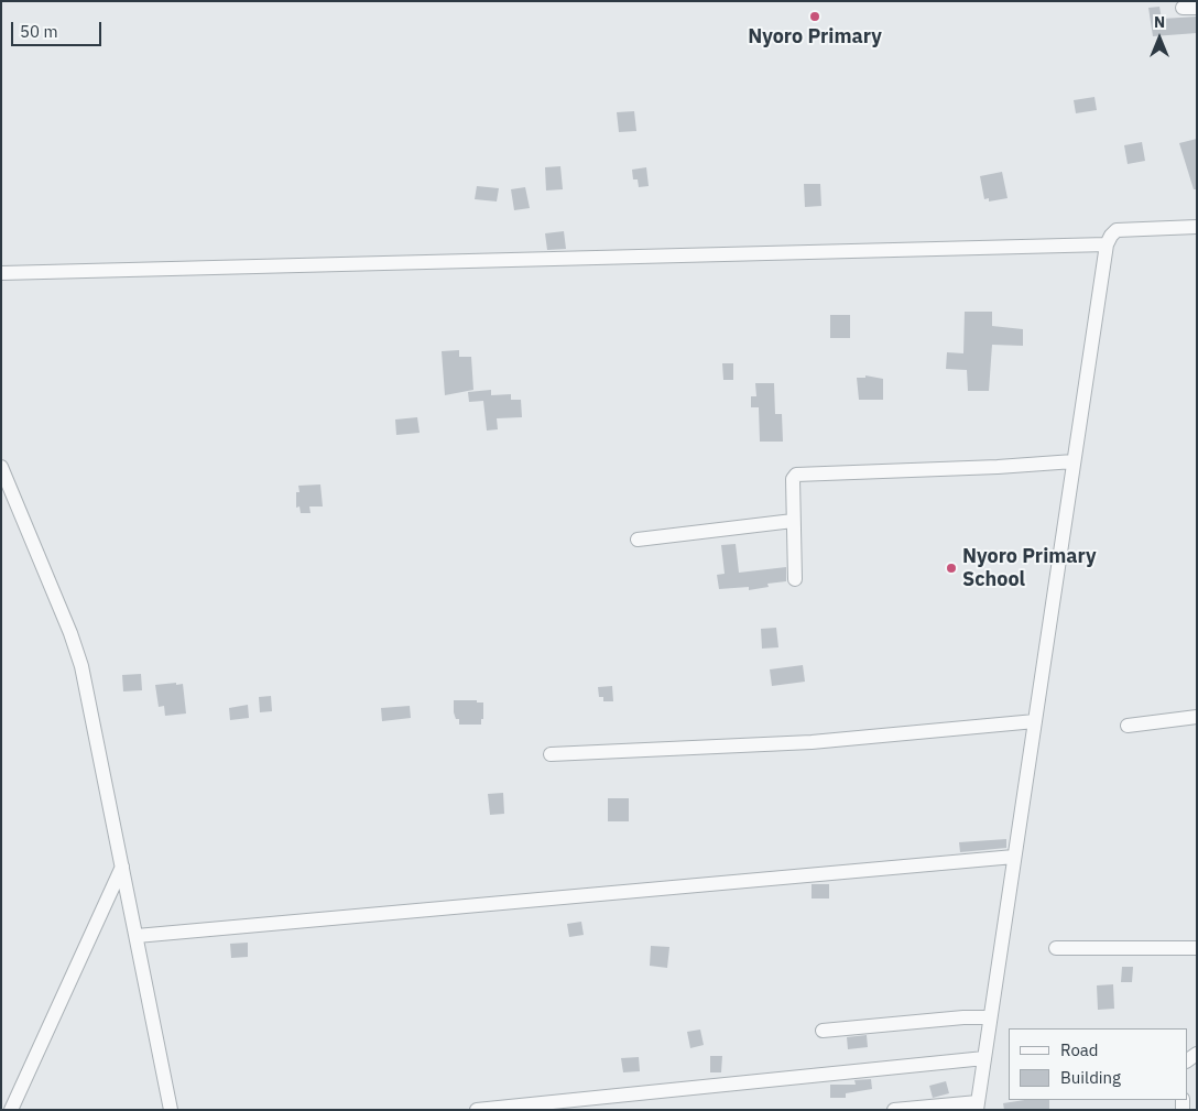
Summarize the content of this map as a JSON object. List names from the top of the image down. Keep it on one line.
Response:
{"places":["Nyoro Primary","Nyoro Primary School"],"legend":["Road","Building"],"scale_bar":"50 m","north":"top"}
